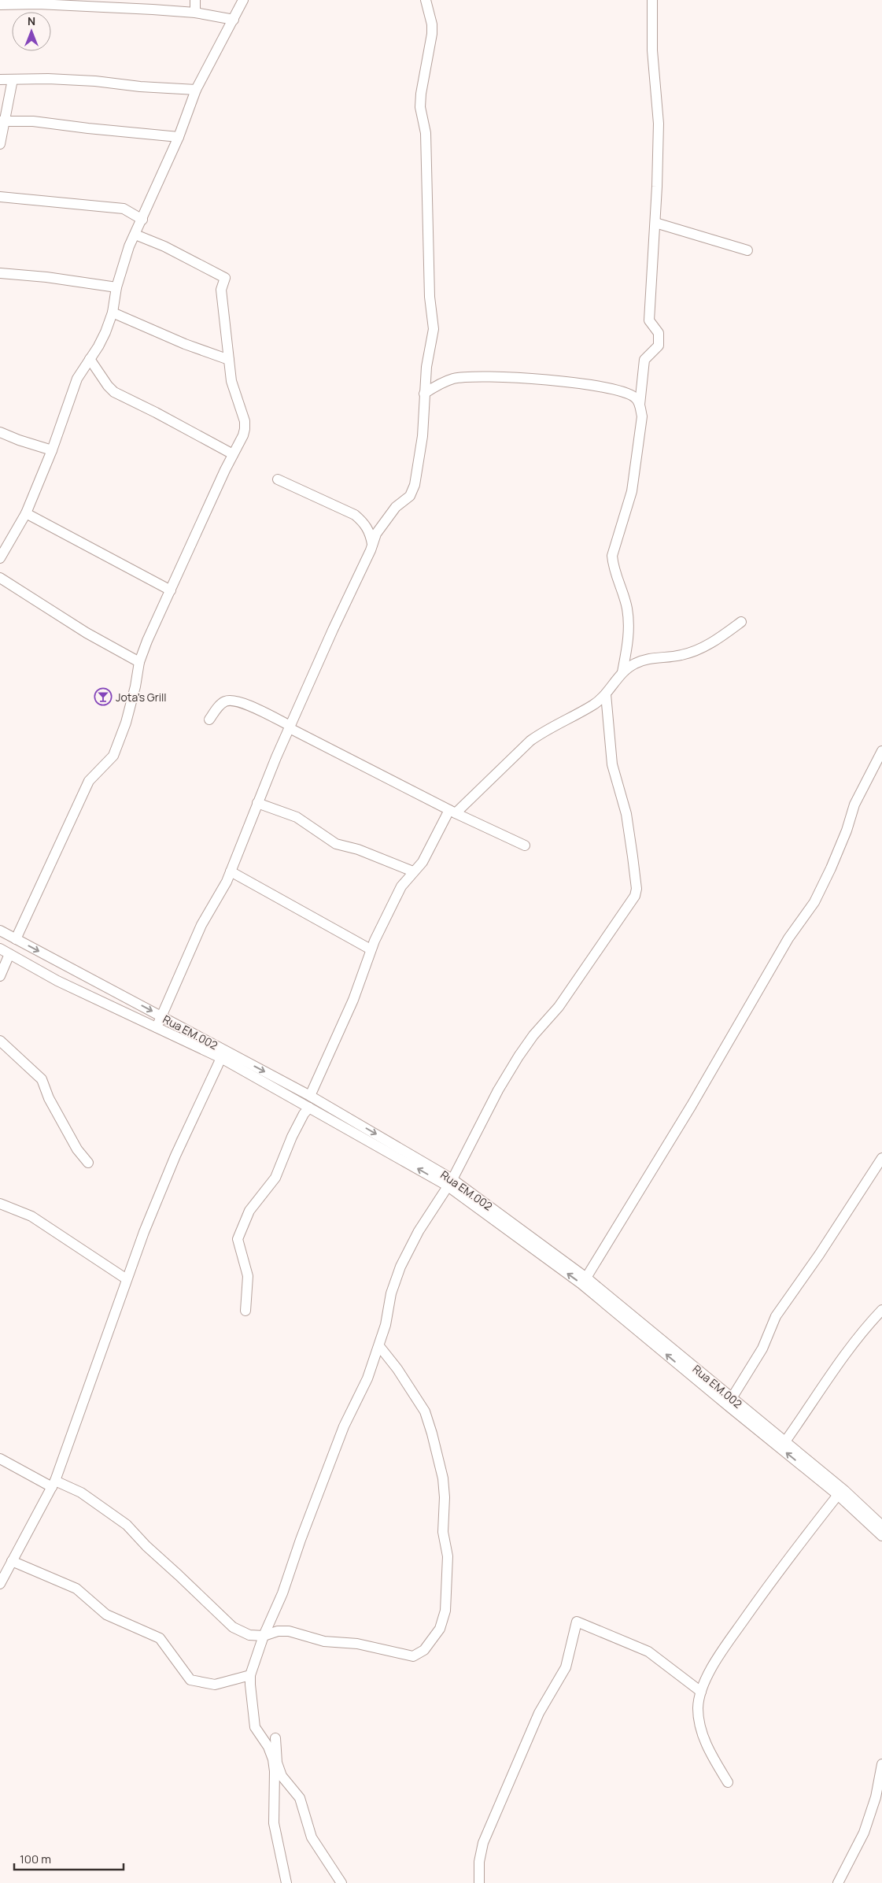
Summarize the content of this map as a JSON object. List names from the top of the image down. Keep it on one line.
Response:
{"streets":{"street":["Rua EM.002"]},"places":{"bar":["Jota's Grill"]},"scale_bar":"100 m","north":"top"}
